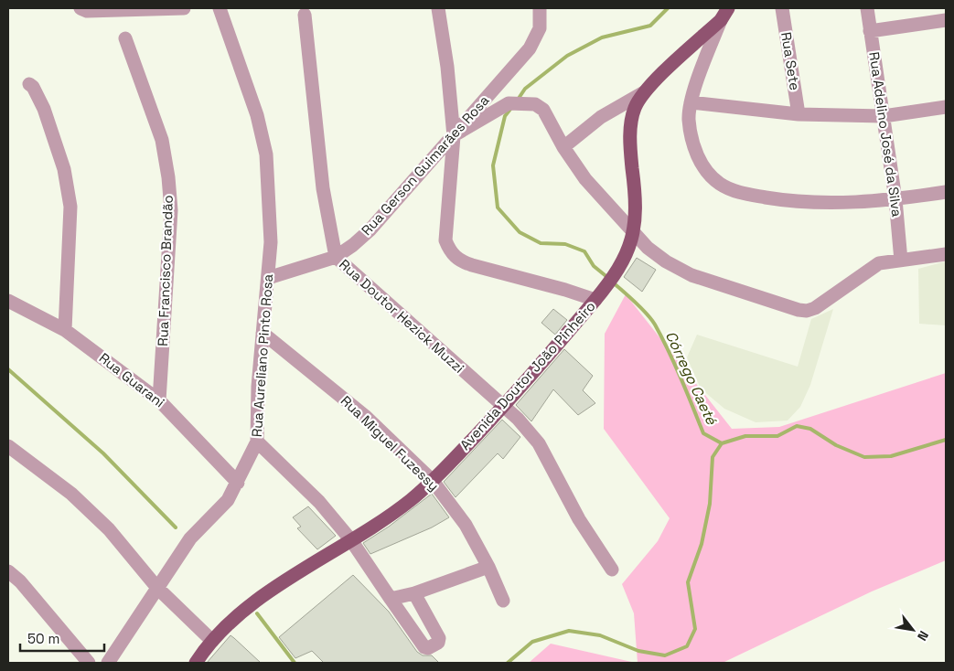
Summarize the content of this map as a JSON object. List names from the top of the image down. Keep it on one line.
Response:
{"streets":{"main road":["Avenida Doutor João Pinheiro"],"street":["Rua Sete","Rua Adelino José da Silva","Rua Gerson Guimarães Rosa","Rua Francisco Brandão","Rua Doutor Hezick Muzzi","Rua Aureliano Pinto Rosa","Rua Guarani","Rua Miguel Fuzessy"]},"crossings":[["Rua Gerson Guimarães Rosa","Rua Doutor Hezick Muzzi"],["Rua Gerson Guimarães Rosa","Rua Aureliano Pinto Rosa"],["Rua Francisco Brandão","Rua Guarani"],["Rua Doutor Hezick Muzzi","Avenida Doutor João Pinheiro"],["Rua Aureliano Pinto Rosa","Rua Guarani"],["Rua Aureliano Pinto Rosa","Rua Miguel Fuzessy"],["Avenida Doutor João Pinheiro","Rua Miguel Fuzessy"]],"water":["Córrego Caeté"],"scale_bar":"50 m","north":"bottom right"}
